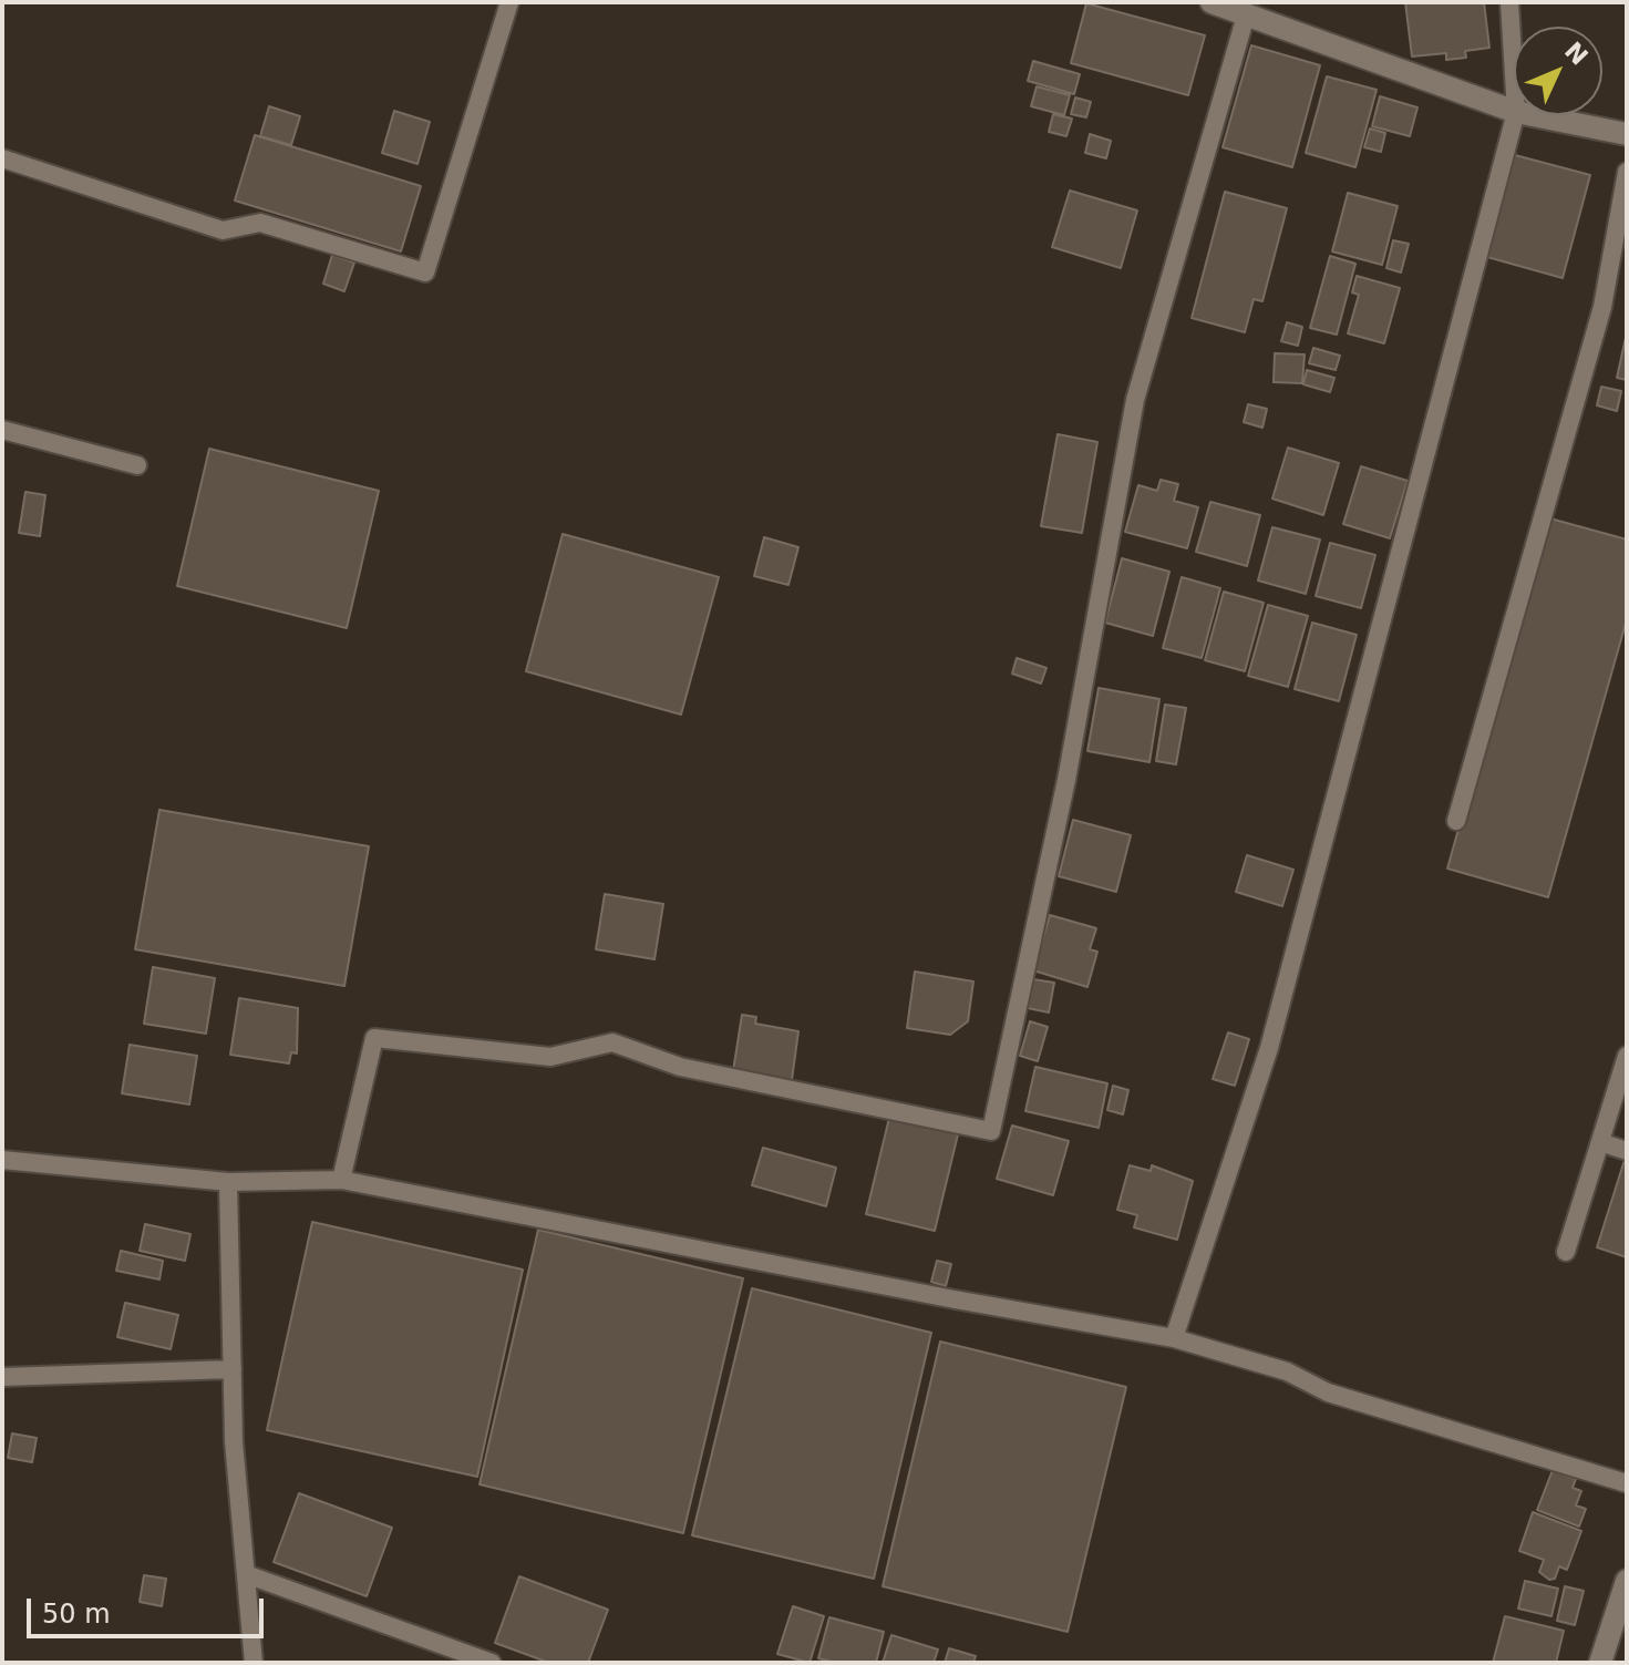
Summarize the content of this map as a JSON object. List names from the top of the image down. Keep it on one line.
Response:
{"scale_bar":"50 m","north":"top right"}
